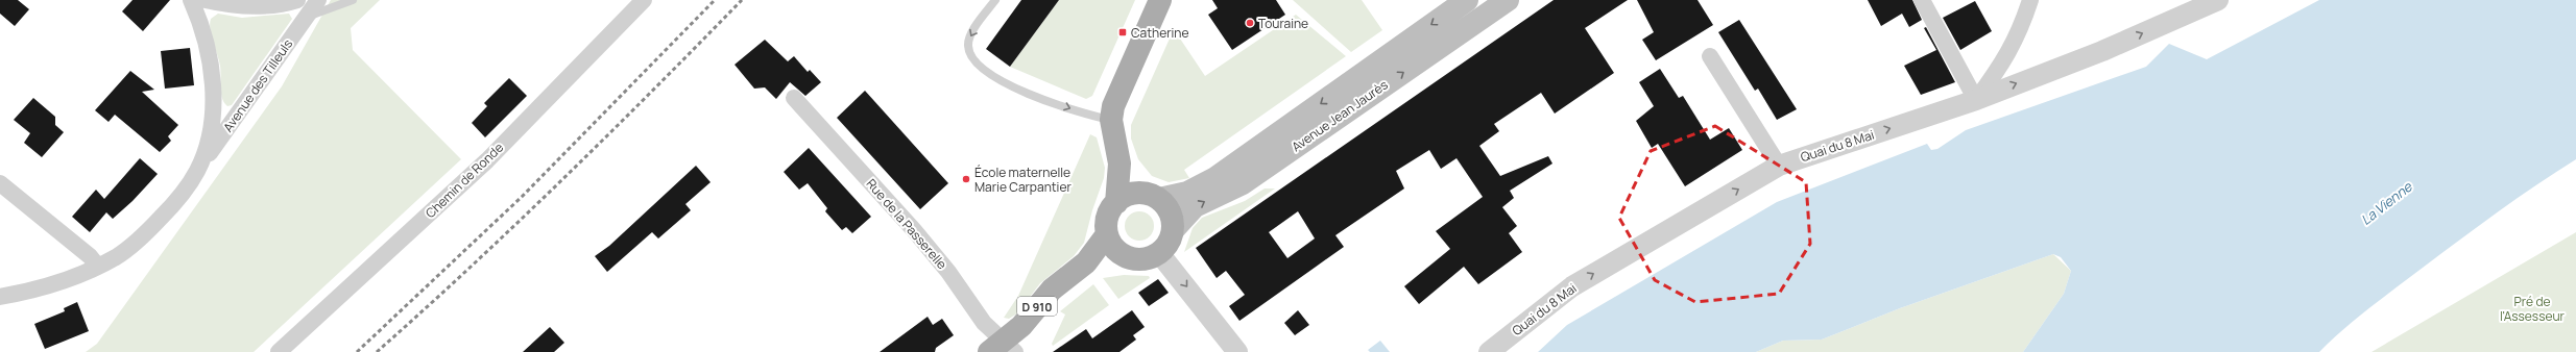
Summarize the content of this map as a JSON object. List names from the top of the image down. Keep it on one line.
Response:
{"streets":{"main road":["Avenue Jean Jaurès","D 910"],"street":["Avenue des Tilleuls","Quai du 8 Mai","Chemin de Ronde","Rue de la Passerelle"]},"crossings":[["Avenue Jean Jaurès","D 910"],["Rue de la Passerelle","D 910"]],"one_way":["Quai du 8 Mai"],"water":["La Vienne"],"parks":["Pré de l'Assesseur"],"places":{"other":["Touraine","École maternelle Marie Carpantier"],"transit":["Catherine"]}}
